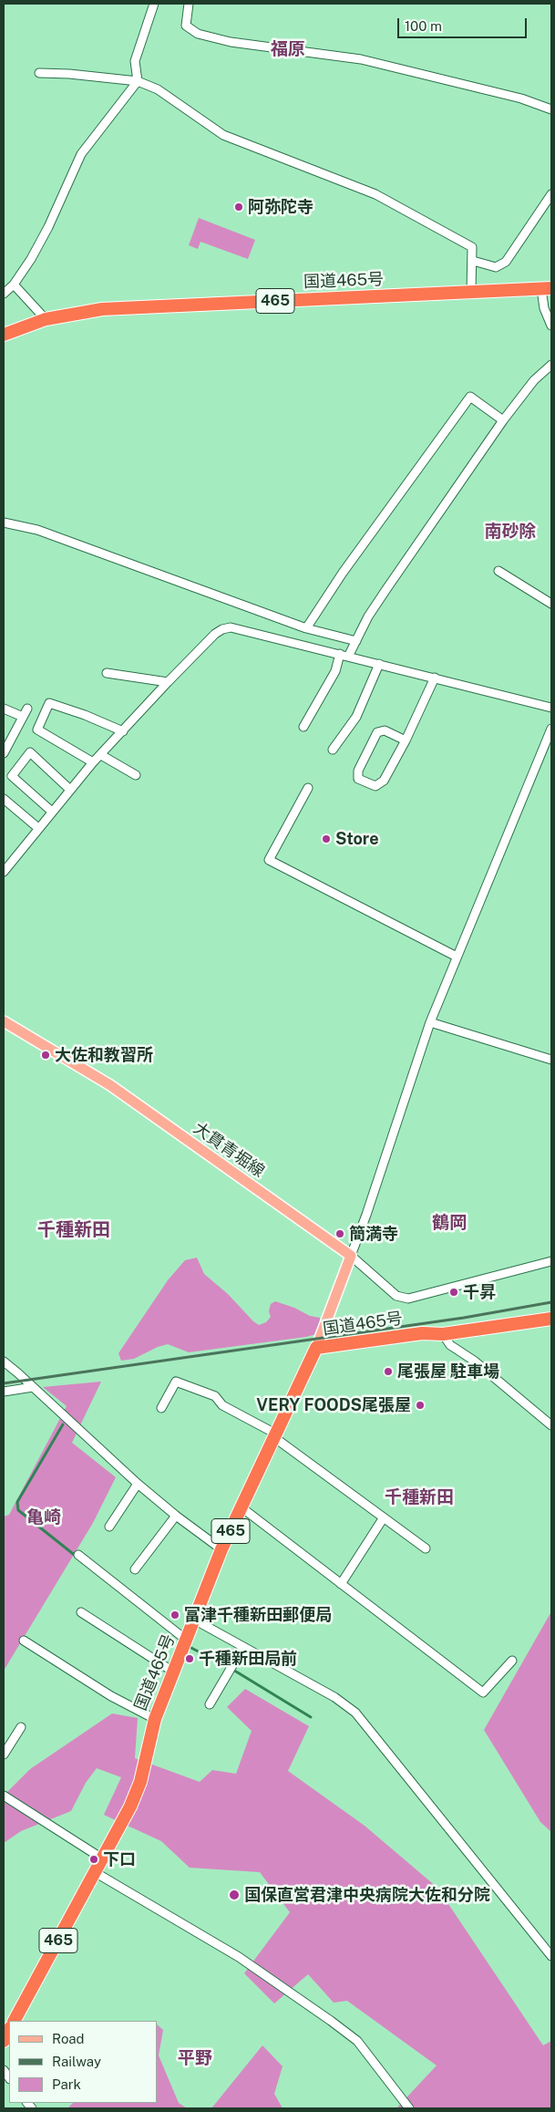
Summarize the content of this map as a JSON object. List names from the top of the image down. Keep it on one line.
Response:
{"streets":{"highway":["国道465号","465"],"main road":["大貫青堀線"]},"districts":["福原","南砂除","鶴岡","千種新田","千種新田","亀崎","平野"],"places":["阿弥陀寺","Store","大佐和教習所","簡満寺","千昇","尾張屋 駐車場","VERY FOODS尾張屋","富津千種新田郵便局","千種新田局前","下口","国保直営君津中央病院大佐和分院"],"legend":["Road","Railway","Park"],"scale_bar":"100 m"}
